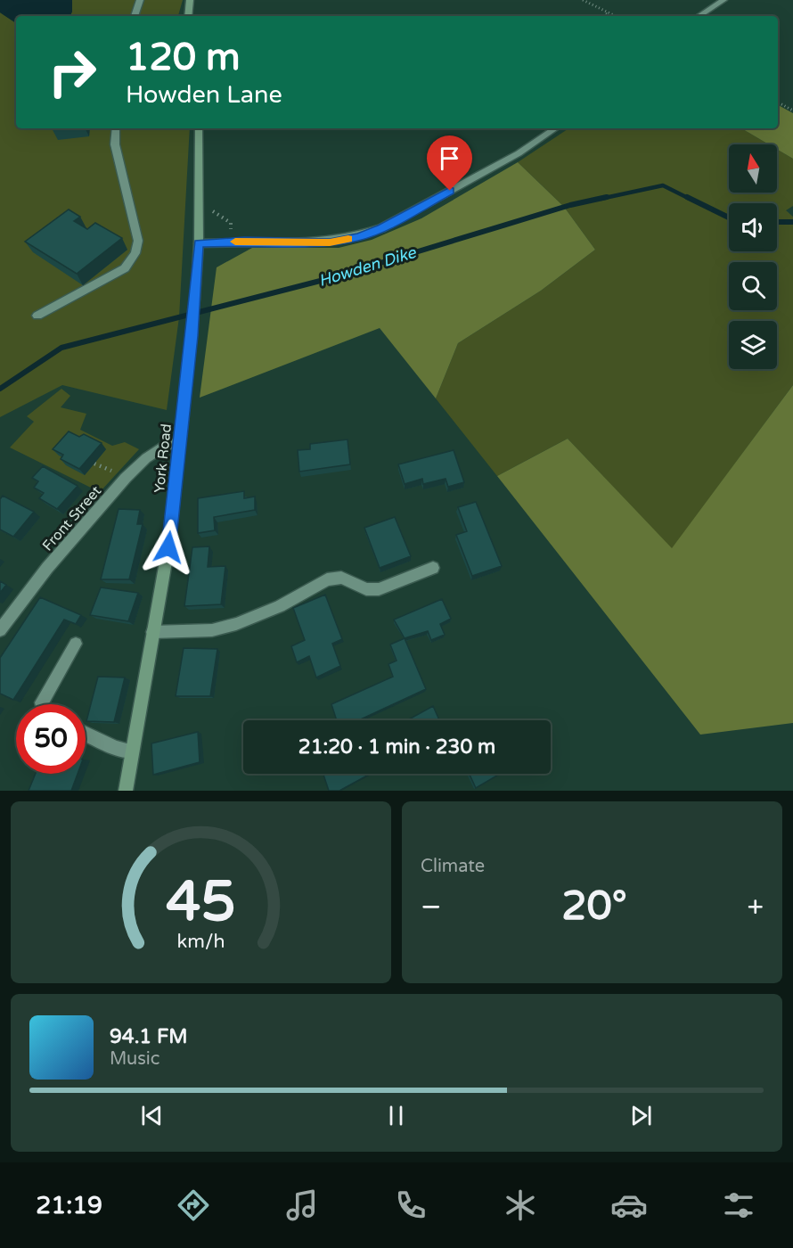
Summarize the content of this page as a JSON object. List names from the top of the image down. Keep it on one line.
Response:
{"streets":{"main road":["York Road"],"street":["Front Street"]},"crossings":[["York Road","Front Street"]],"water":["Howden Dike"],"north":"top","page":{"turn":["120 m","Howden Lane"],"limit":"50","trip":"21:20 · 1 min · 230 m","tile":"Climate","heat":["−","20°","+"],"song":["94.1 FM","Music"],"tabs":"21:19","gauge":["45","km/h"]}}
